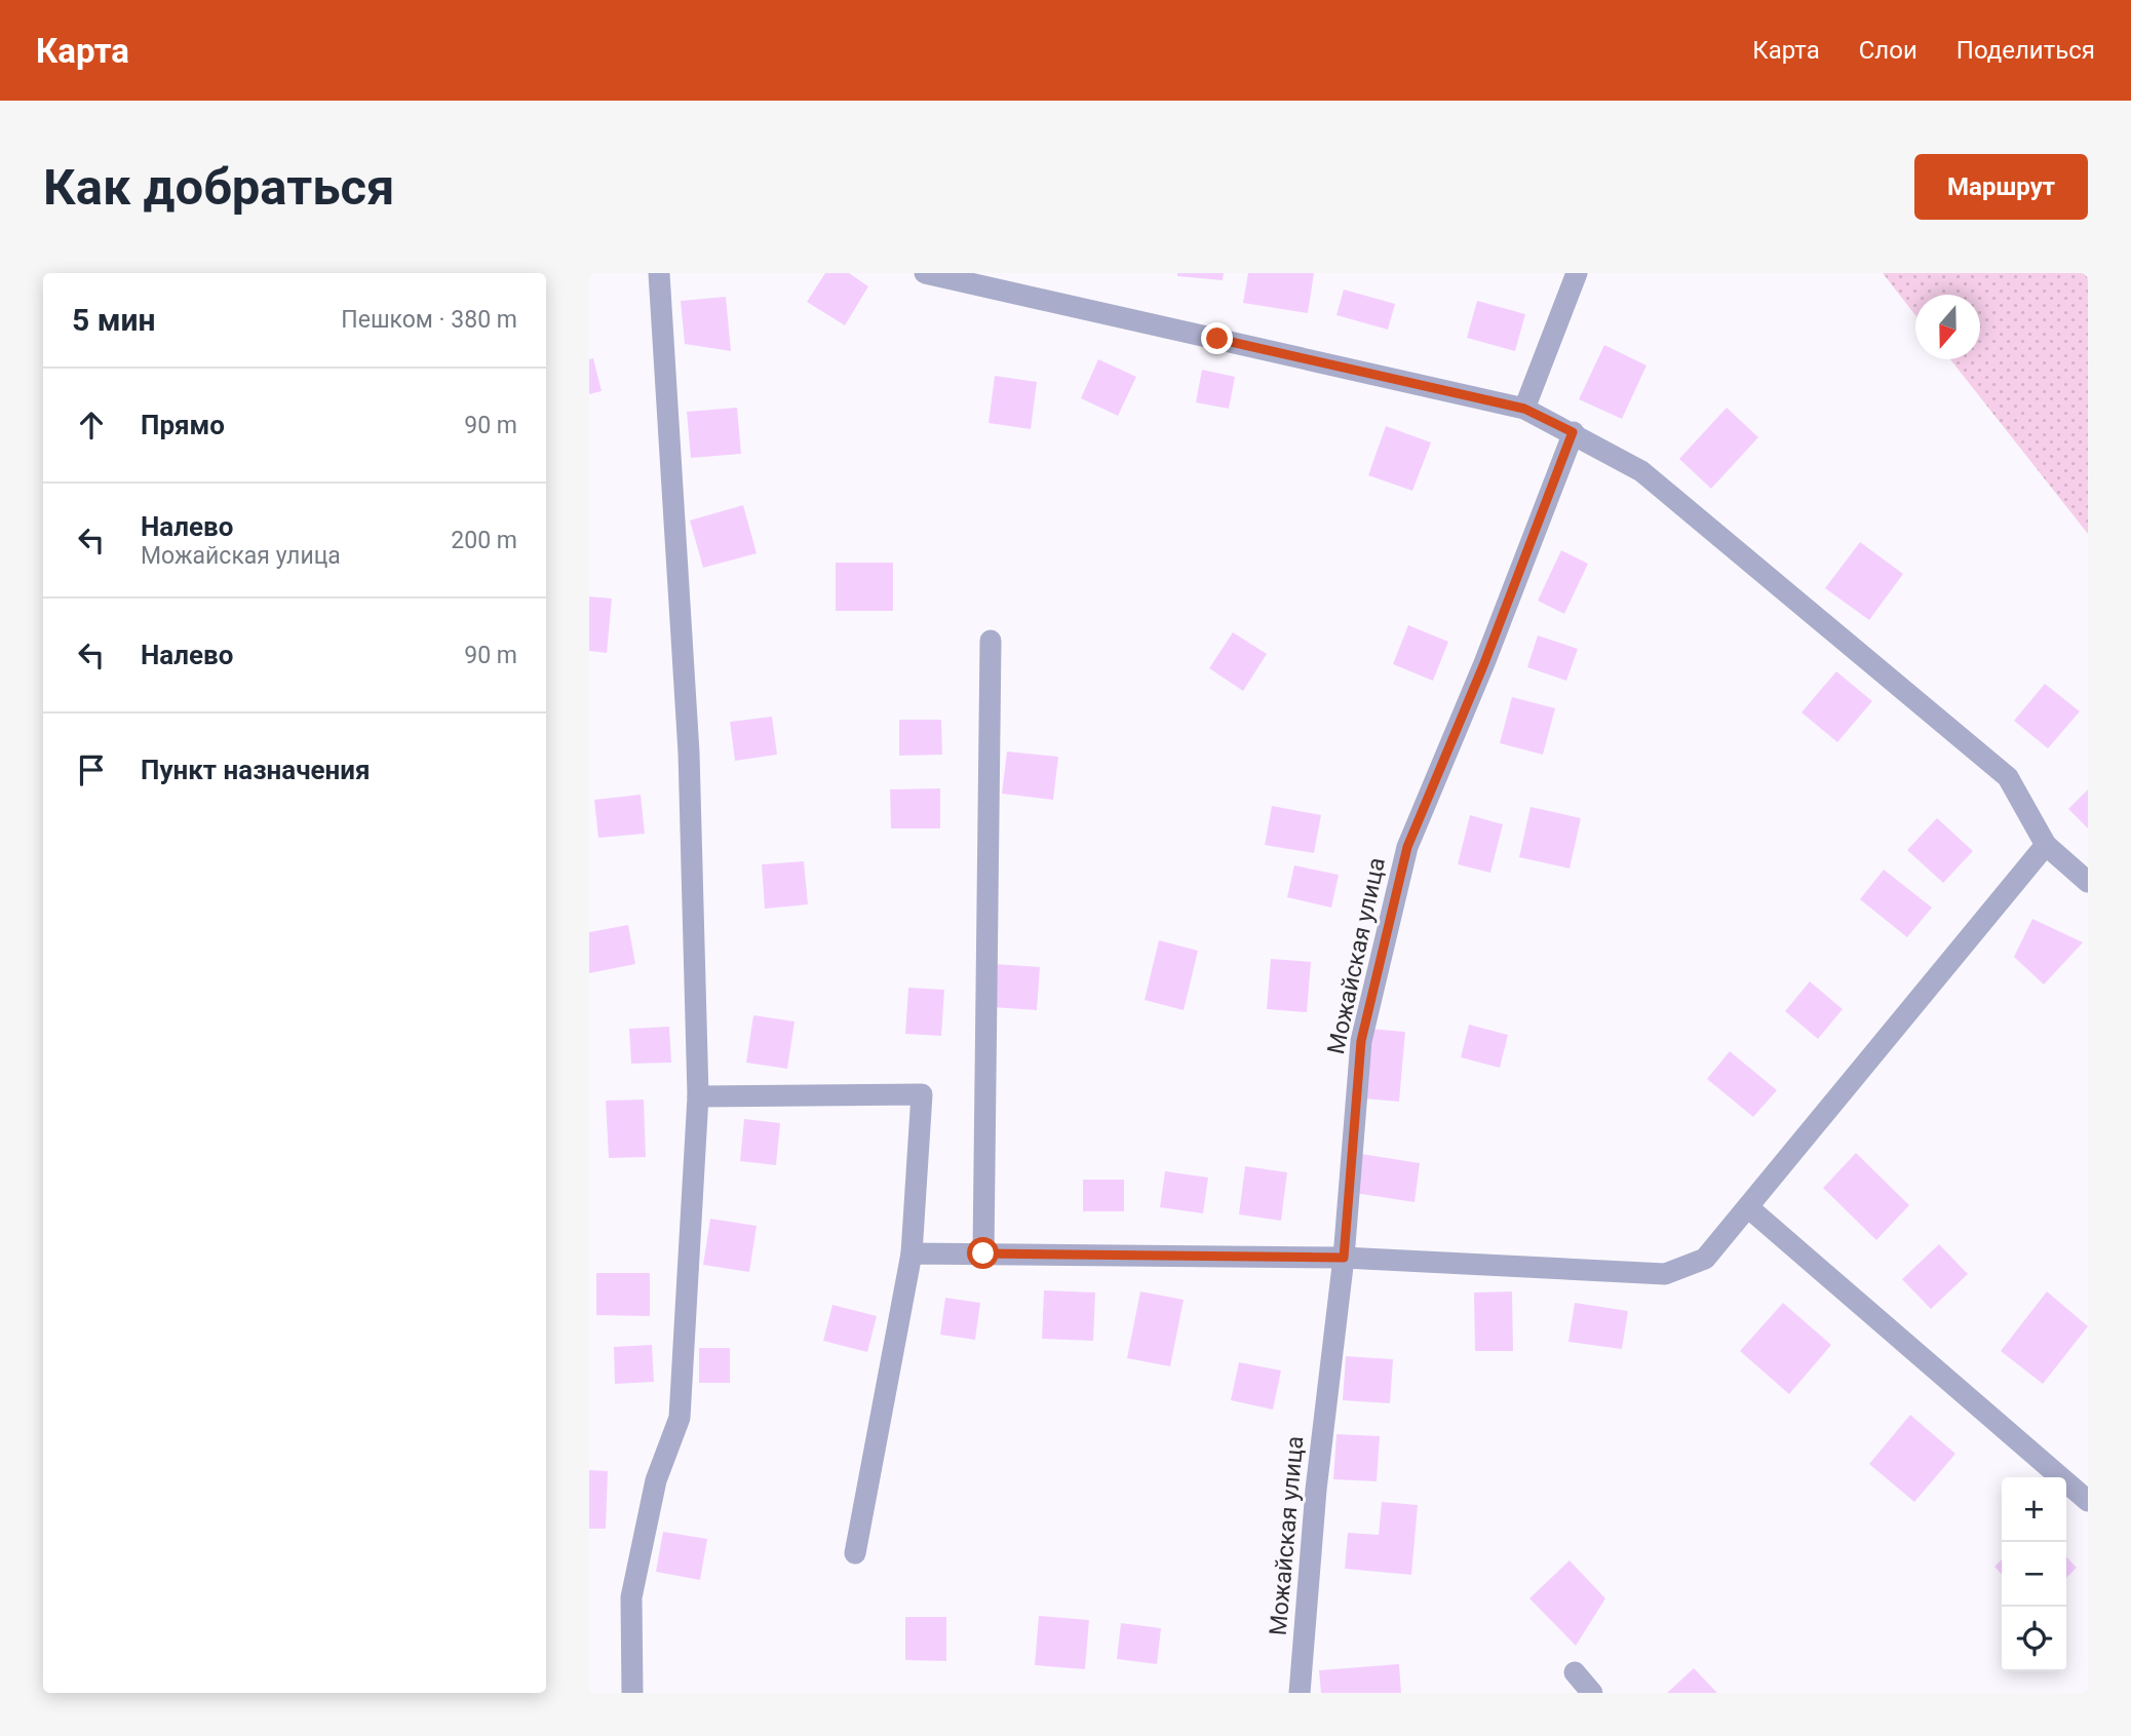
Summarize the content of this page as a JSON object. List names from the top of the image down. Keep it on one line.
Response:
{"streets":{"street":["Можайская улица"]},"north":"bottom","page":{"header":"Карта","nav":["Карта","Слои","Поделиться"],"buttons":"Маршрут","title":"Как добраться","heading":["5 мин","Пешком · 380 m"],"list":[["Прямо","90 m"],["Налево","Можайская улица","200 m"],["Налево","90 m"],"Пункт назначения"],"map_buttons":["+","−"]}}
